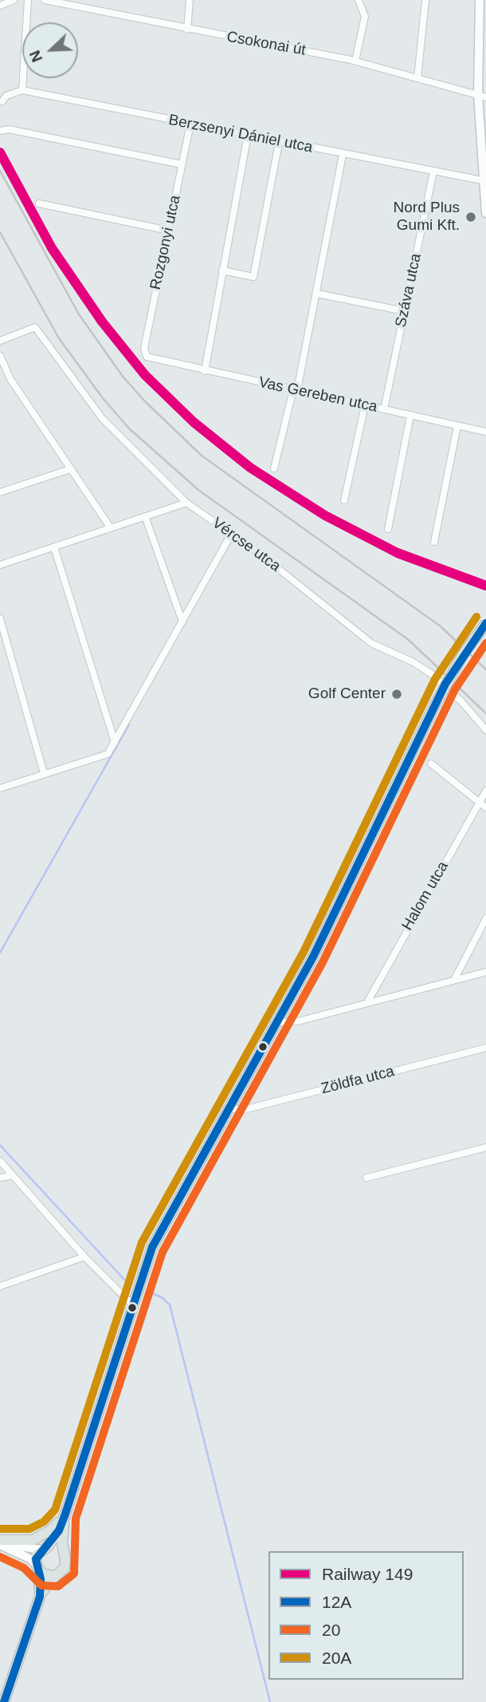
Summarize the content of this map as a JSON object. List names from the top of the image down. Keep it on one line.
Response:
{"streets":{"street":["Csokonai út","Berzsenyi Dániel utca","Rozgonyi utca","Száva utca","Vas Gereben utca","Vércse utca","Halom utca","Zöldfa utca"]},"crossings":[["Berzsenyi Dániel utca","Rozgonyi utca"],["Berzsenyi Dániel utca","Száva utca"],["Rozgonyi utca","Vas Gereben utca"],["Száva utca","Vas Gereben utca"]],"places":["Nord Plus Gumi Kft.","Golf Center"],"lines":["rail line 149","transit line 20A","transit line 12A","transit line 20"],"legend":["Railway 149","12A","20","20A"],"north":"bottom left"}
